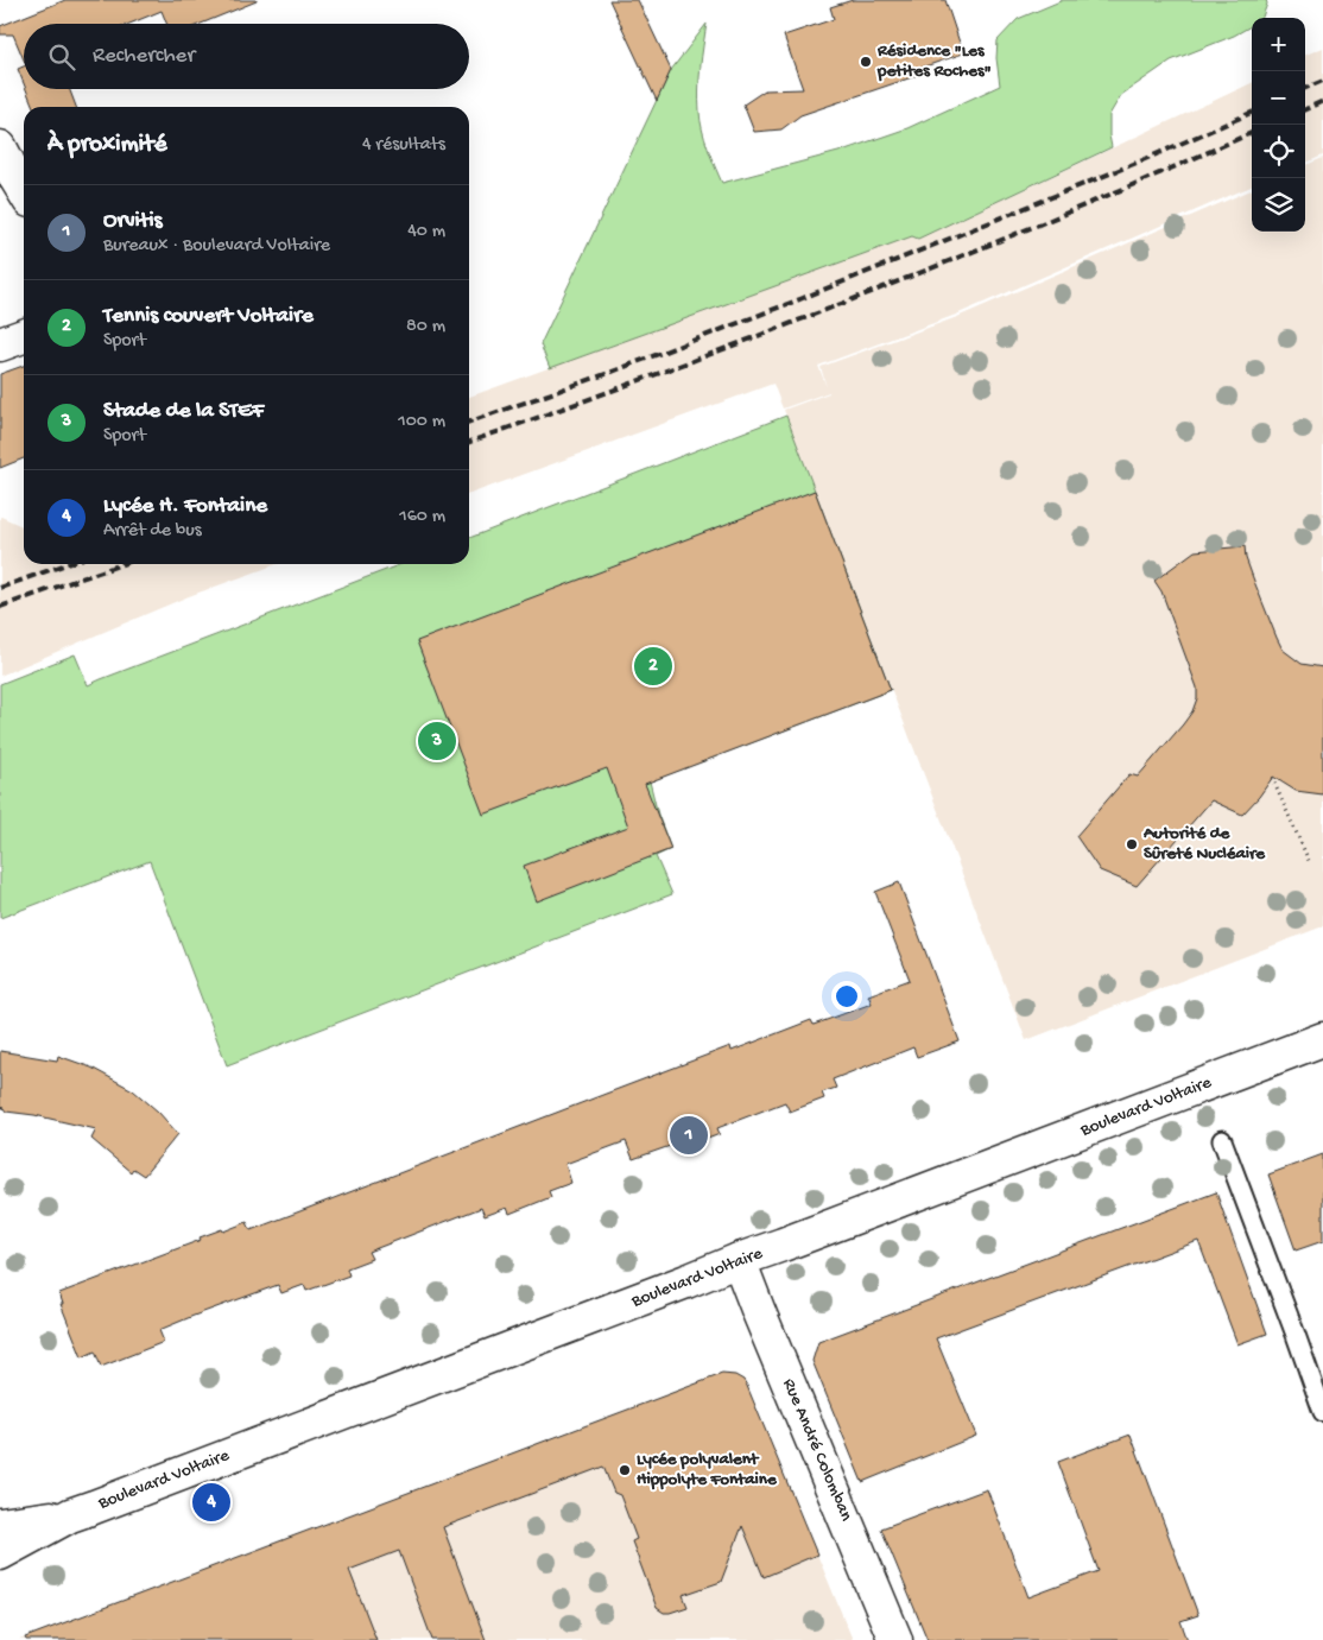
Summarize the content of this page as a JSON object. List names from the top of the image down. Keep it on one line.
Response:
{"streets":{"street":["Boulevard Voltaire","Rue André Colomban"]},"crossings":[["Boulevard Voltaire","Rue André Colomban"]],"places":["Résidence \"Les petites Roches\"","Autorité de Sûreté Nucléaire","Lycée polyvalent Hippolyte Fontaine"],"page":{"map_buttons":["+","−"],"search":"Rechercher","heading":["À proximité","4 résultats"],"list":[{"mark":"1","name":"Orvitis","note":"Bureaux · Boulevard Voltaire","value":"40 m"},{"mark":"2","name":"Tennis couvert Voltaire","note":"Sport","value":"80 m"},{"mark":"3","name":"Stade de la STEF","note":"Sport","value":"100 m"},{"mark":"4","name":"Lycée H. Fontaine","note":"Arrêt de bus","value":"160 m"}],"pins":["2","3","1","4"]}}
